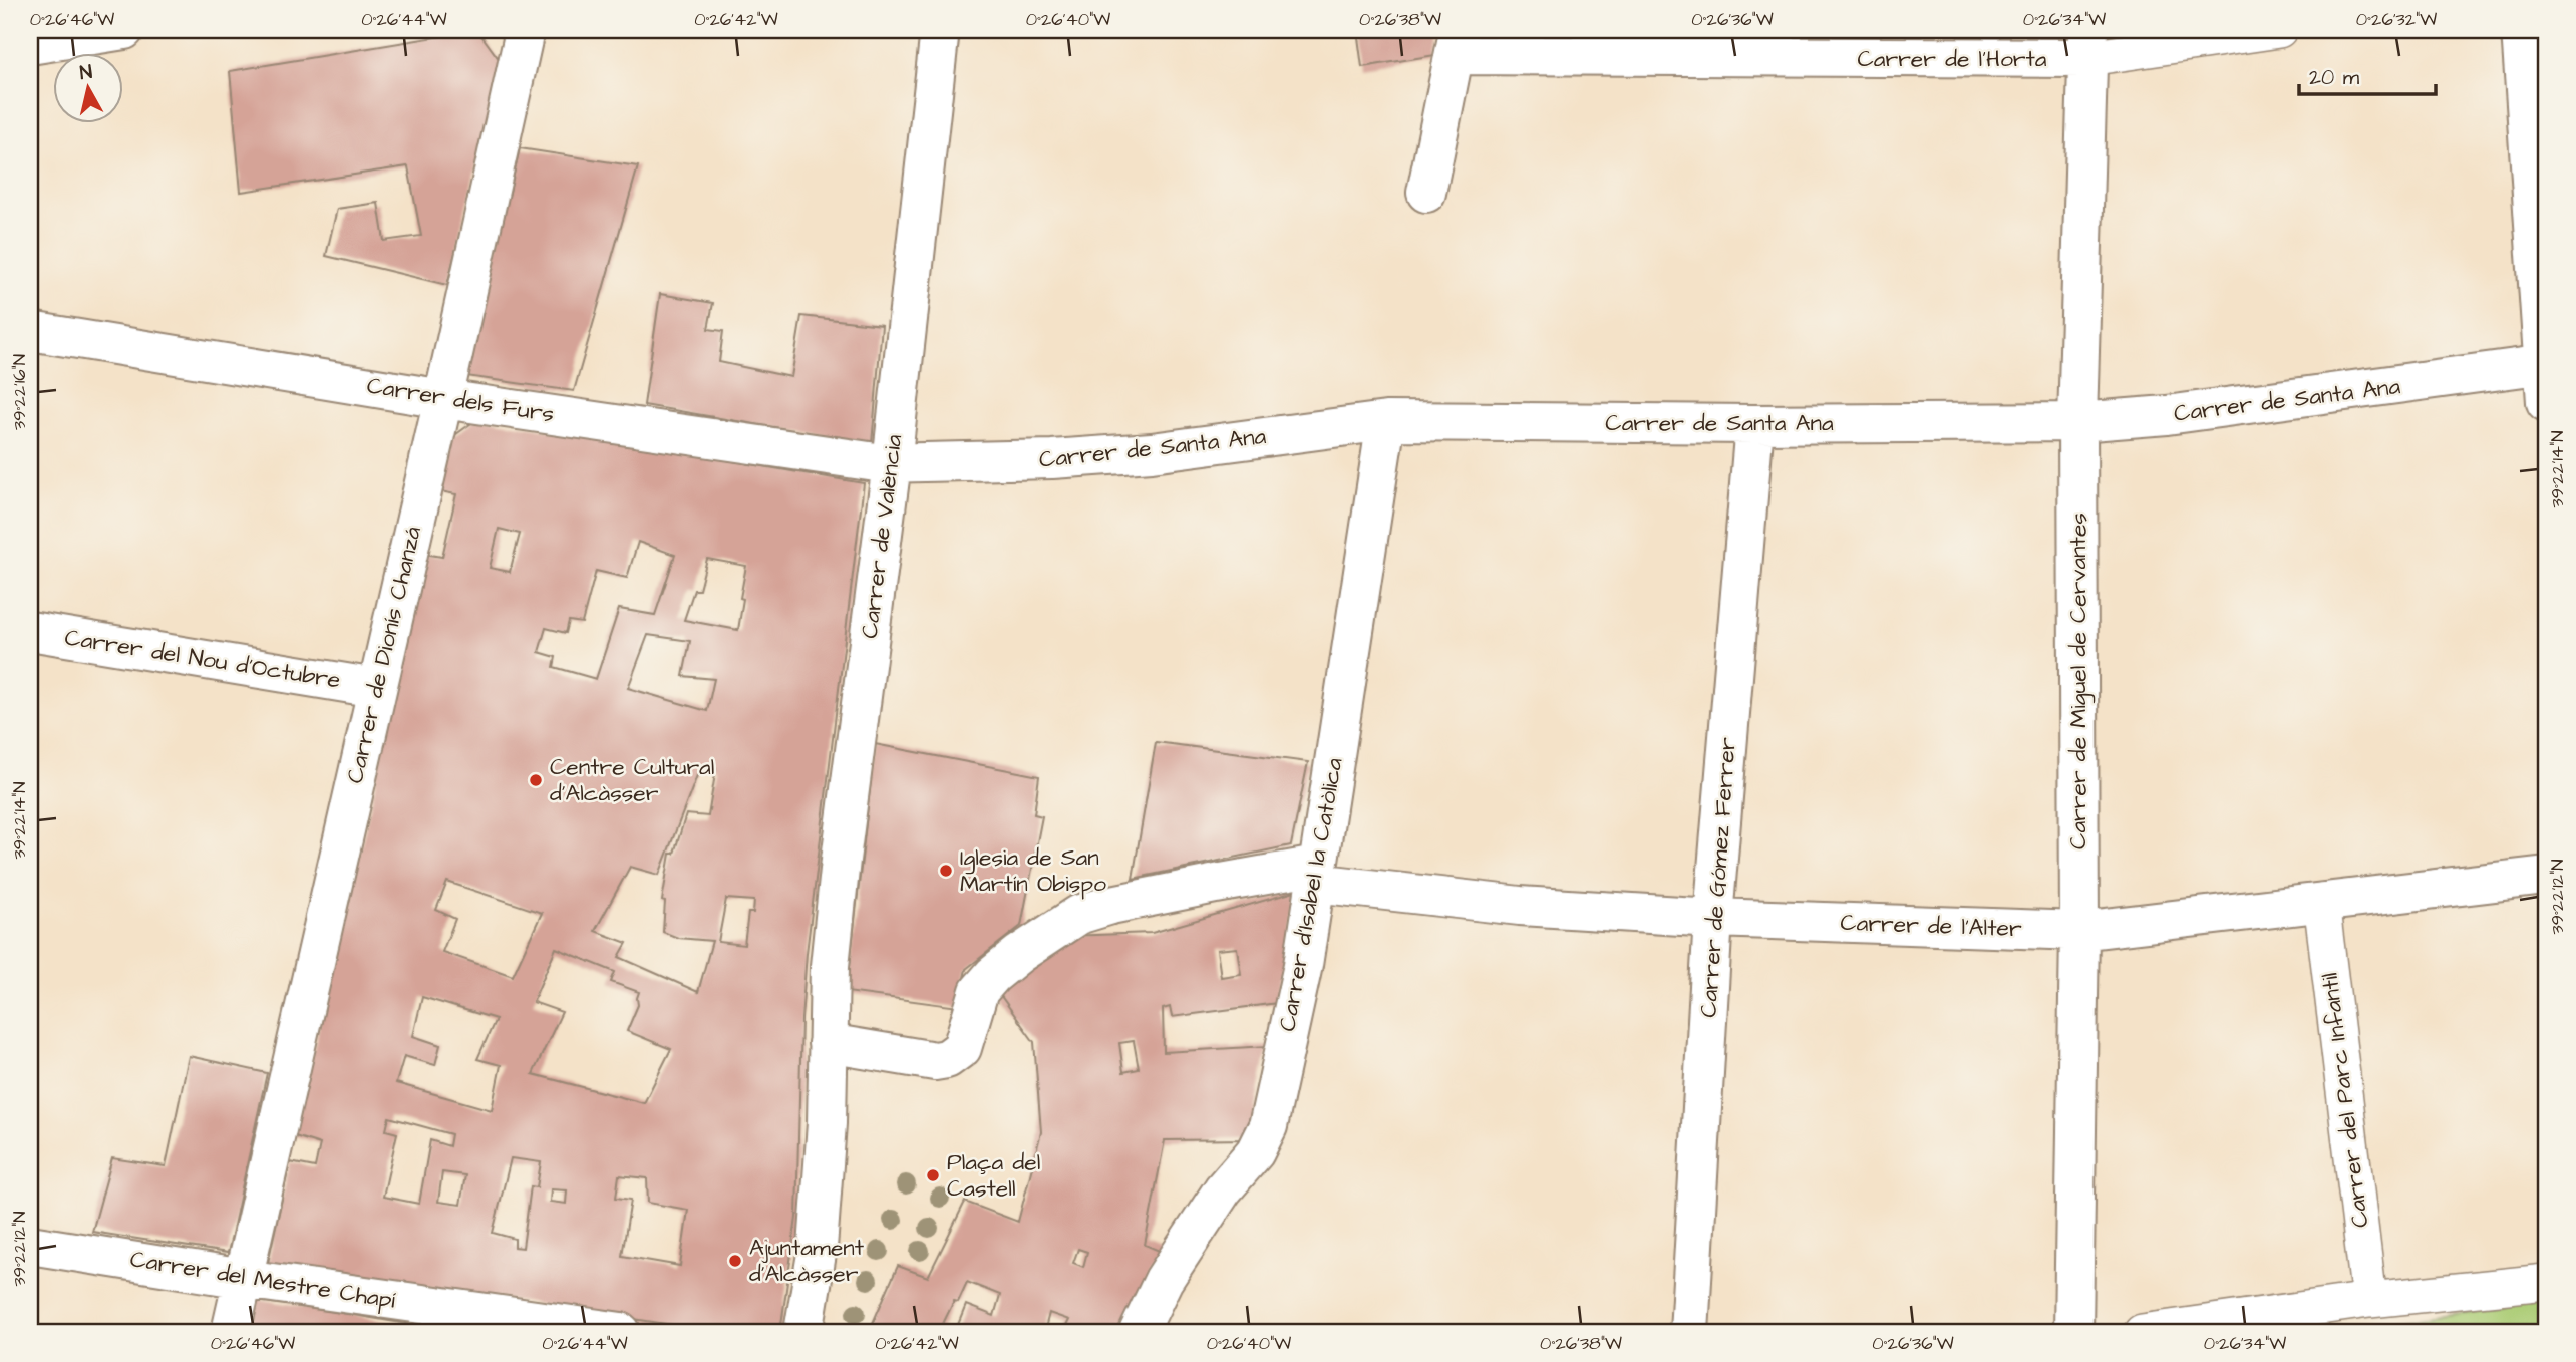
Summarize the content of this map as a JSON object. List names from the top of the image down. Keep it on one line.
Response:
{"streets":{"street":["Carrer de l'Horta","Carrer dels Furs","Carrer de Santa Ana","Carrer de València","Carrer de Dionís Chanzá","Carrer del Nou d'Octubre","Carrer de Miguel de Cervantes","Carrer de Gómez Ferrer","Carrer d'Isabel la Catòlica","Carrer de l'Alter","Carrer del Parc Infantil","Carrer del Mestre Chapí"]},"crossings":[["Carrer de l'Horta","Carrer de Miguel de Cervantes"],["Carrer dels Furs","Carrer de Santa Ana"],["Carrer dels Furs","Carrer de València"],["Carrer dels Furs","Carrer de Dionís Chanzá"],["Carrer de Santa Ana","Carrer de València"],["Carrer de Santa Ana","Carrer de Miguel de Cervantes"],["Carrer de Santa Ana","Carrer de Gómez Ferrer"],["Carrer de Santa Ana","Carrer d'Isabel la Catòlica"],["Carrer de València","Carrer de l'Alter"],["Carrer de Dionís Chanzá","Carrer del Nou d'Octubre"],["Carrer de Dionís Chanzá","Carrer del Mestre Chapí"],["Carrer de Miguel de Cervantes","Carrer de l'Alter"],["Carrer de Gómez Ferrer","Carrer de l'Alter"],["Carrer d'Isabel la Catòlica","Carrer de l'Alter"],["Carrer de l'Alter","Carrer del Parc Infantil"]],"places":["Centre Cultural d'Alcàsser","Iglesia de San Martín Obispo","Plaça del Castell","Ajuntament d'Alcàsser"],"scale_bar":"20 m","north":"top","coordinates":["0°26'46\"W","0°26'44\"W","0°26'42\"W","0°26'40\"W","0°26'38\"W","0°26'36\"W","0°26'34\"W","0°26'32\"W","39°22'16\"N","39°22'14\"N","39°22'12\"N"]}
